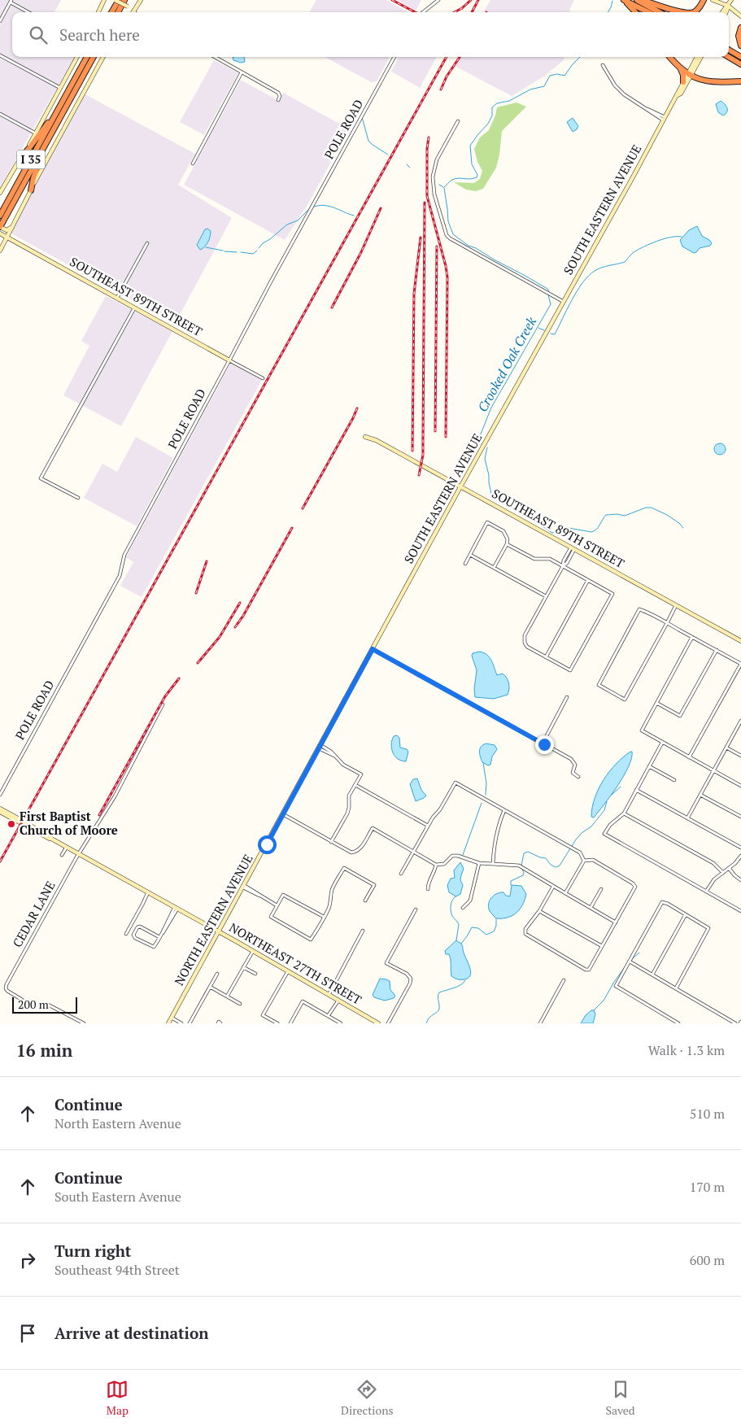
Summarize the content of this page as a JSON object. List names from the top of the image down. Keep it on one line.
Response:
{"streets":{"highway":["I 35"],"main road":["SOUTH EASTERN AVENUE","SOUTHEAST 89TH STREET","NORTH EASTERN AVENUE","NORTHEAST 27TH STREET"],"street":["POLE ROAD","CEDAR LANE"]},"crossings":[["POLE ROAD","SOUTHEAST 89TH STREET"],["SOUTH EASTERN AVENUE","SOUTHEAST 89TH STREET"],["SOUTH EASTERN AVENUE","NORTH EASTERN AVENUE"],["CEDAR LANE","NORTHEAST 27TH STREET"],["NORTH EASTERN AVENUE","NORTHEAST 27TH STREET"]],"water":["Crooked Oak Creek"],"places":["First Baptist Church of Moore"],"scale_bar":"200 m","page":{"search":"Search here","scale":"200 m","heading":["16 min","Walk · 1.3 km"],"list":[["Continue","North Eastern Avenue","510 m"],["Continue","South Eastern Avenue","170 m"],["Turn right","Southeast 94th Street","600 m"],"Arrive at destination"],"nav":["Map","Directions","Saved"]}}
